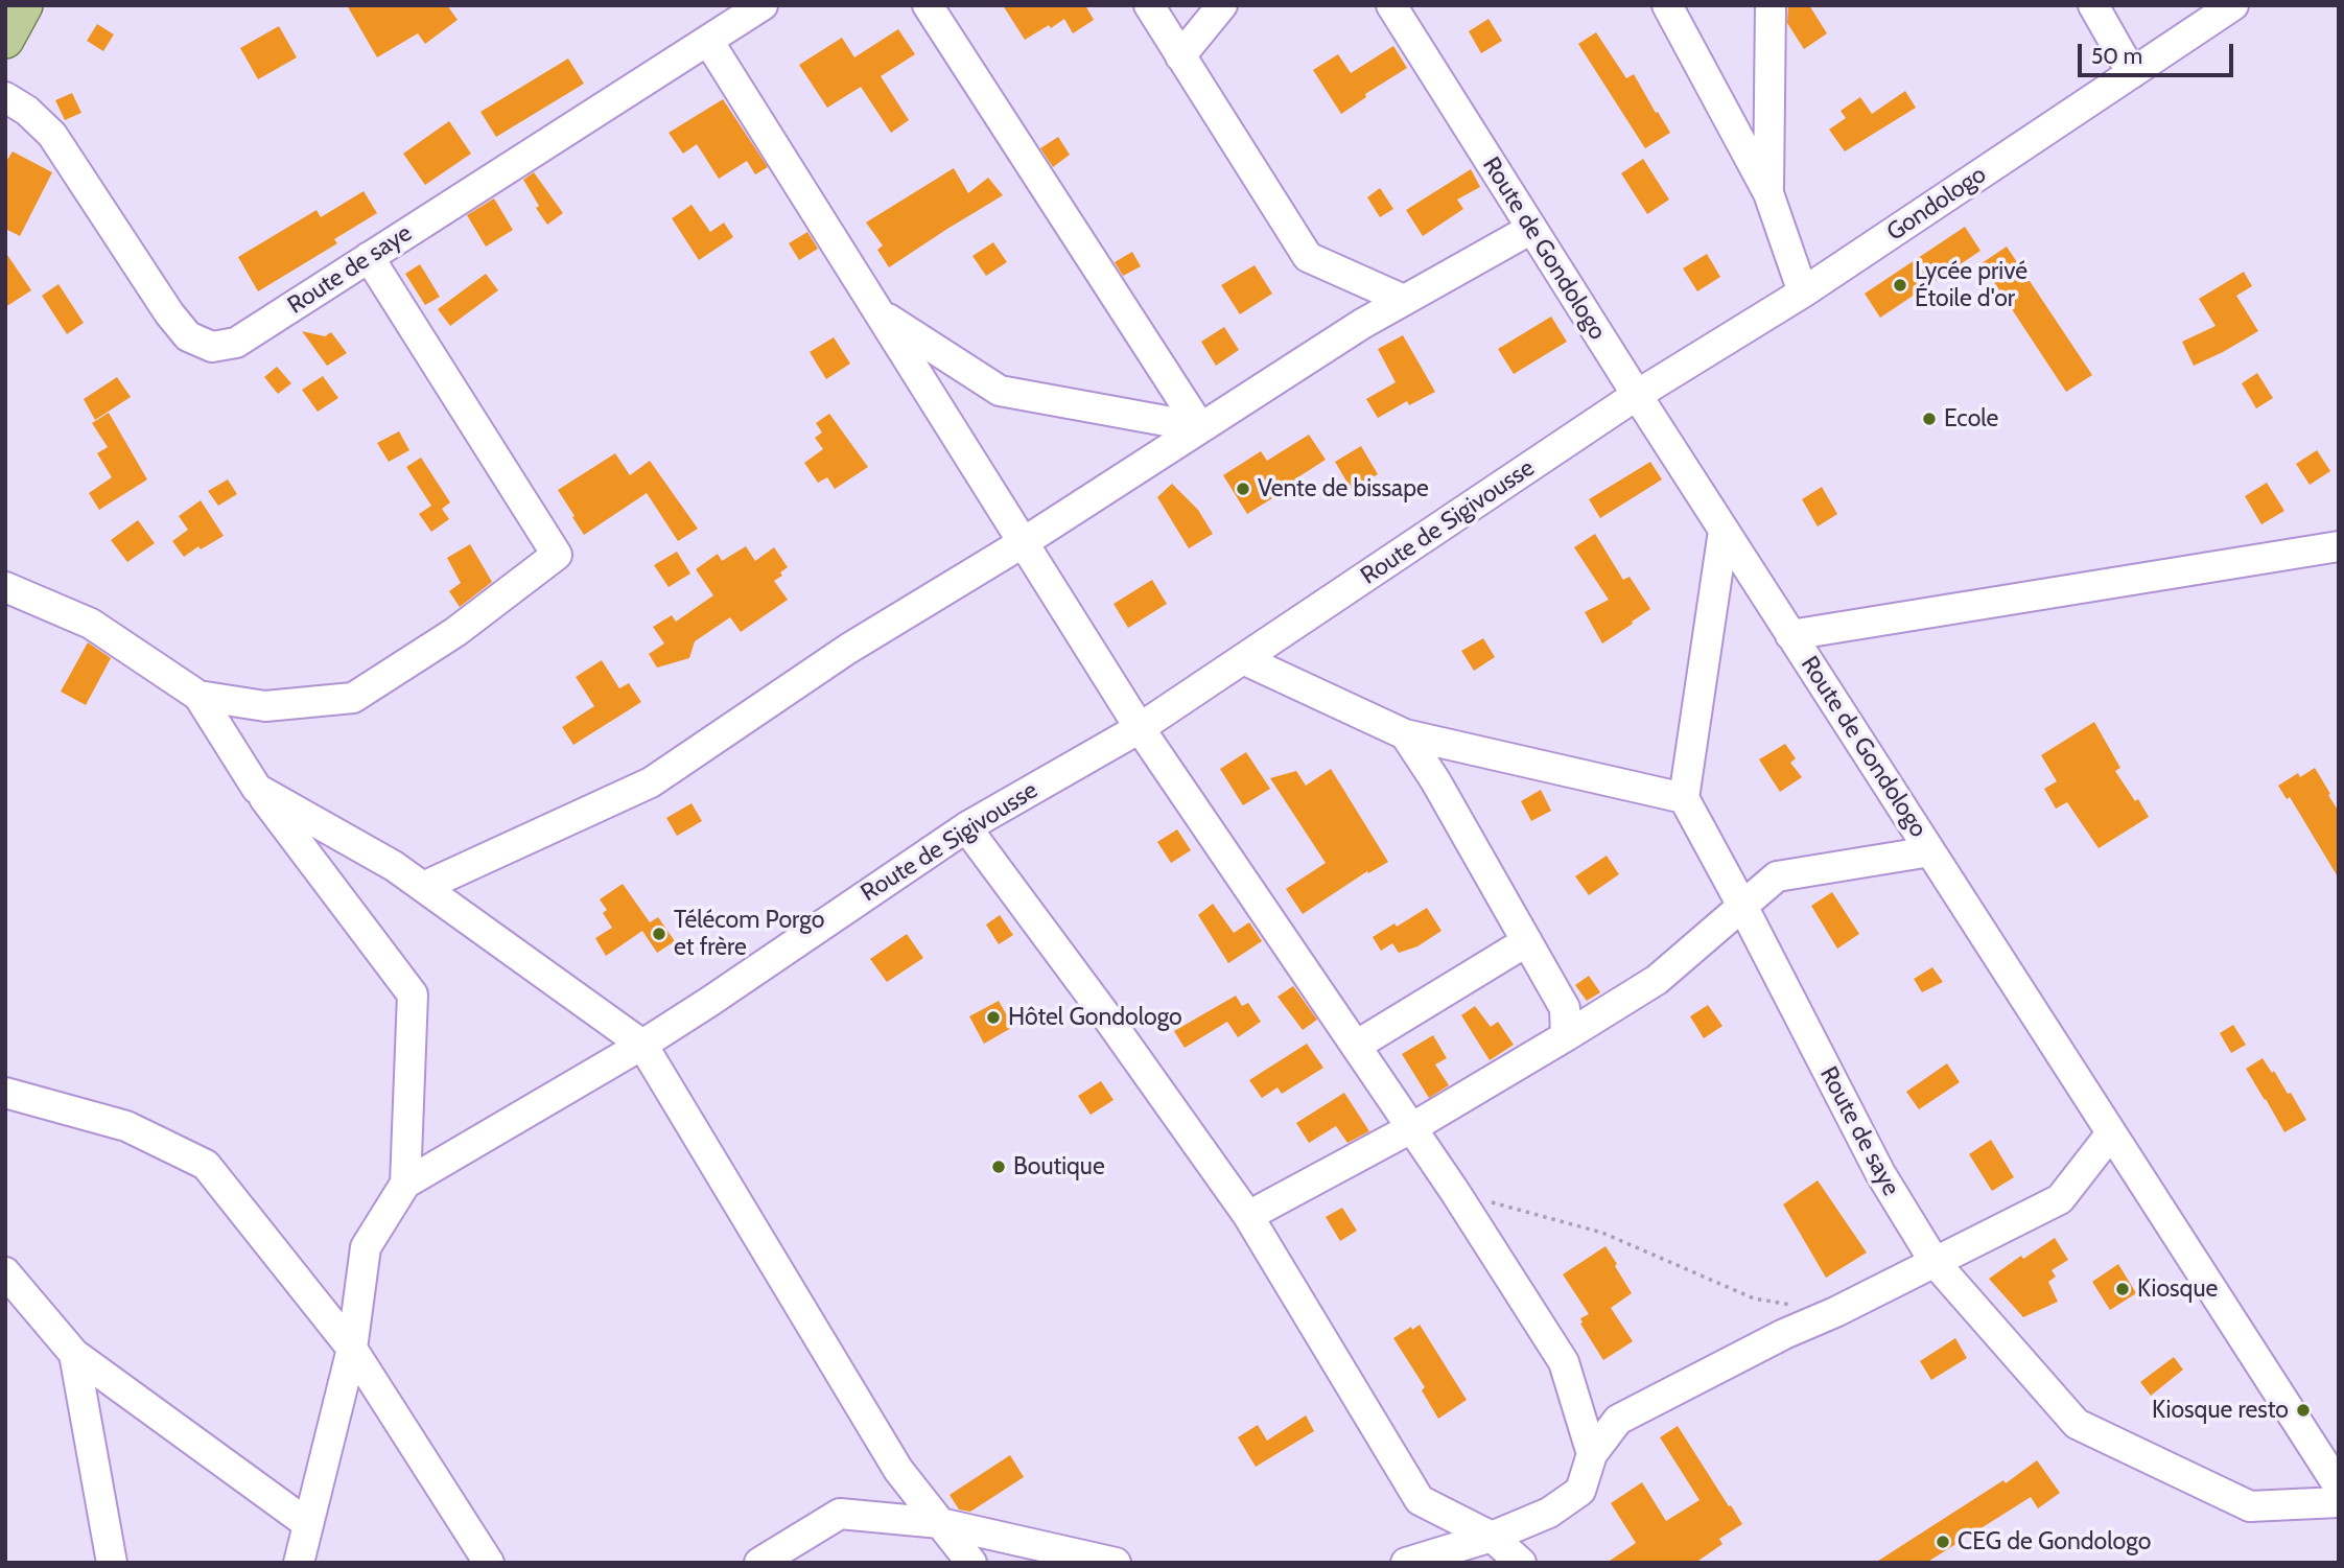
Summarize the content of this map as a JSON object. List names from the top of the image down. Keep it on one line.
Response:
{"streets":{"street":["Gondologo","Route de Gondologo","Route de saye","Route de Sigivousse"]},"crossings":[["Gondologo","Route de Gondologo"],["Gondologo","Route de Sigivousse"],["Route de Gondologo","Route de Sigivousse"]],"places":["Lycée privé Étoile d'or","Ecole","Vente de bissape","Télécom Porgo et frère","Hôtel Gondologo","Boutique","Kiosque","Kiosque resto","CEG de Gondologo"],"scale_bar":"50 m"}
